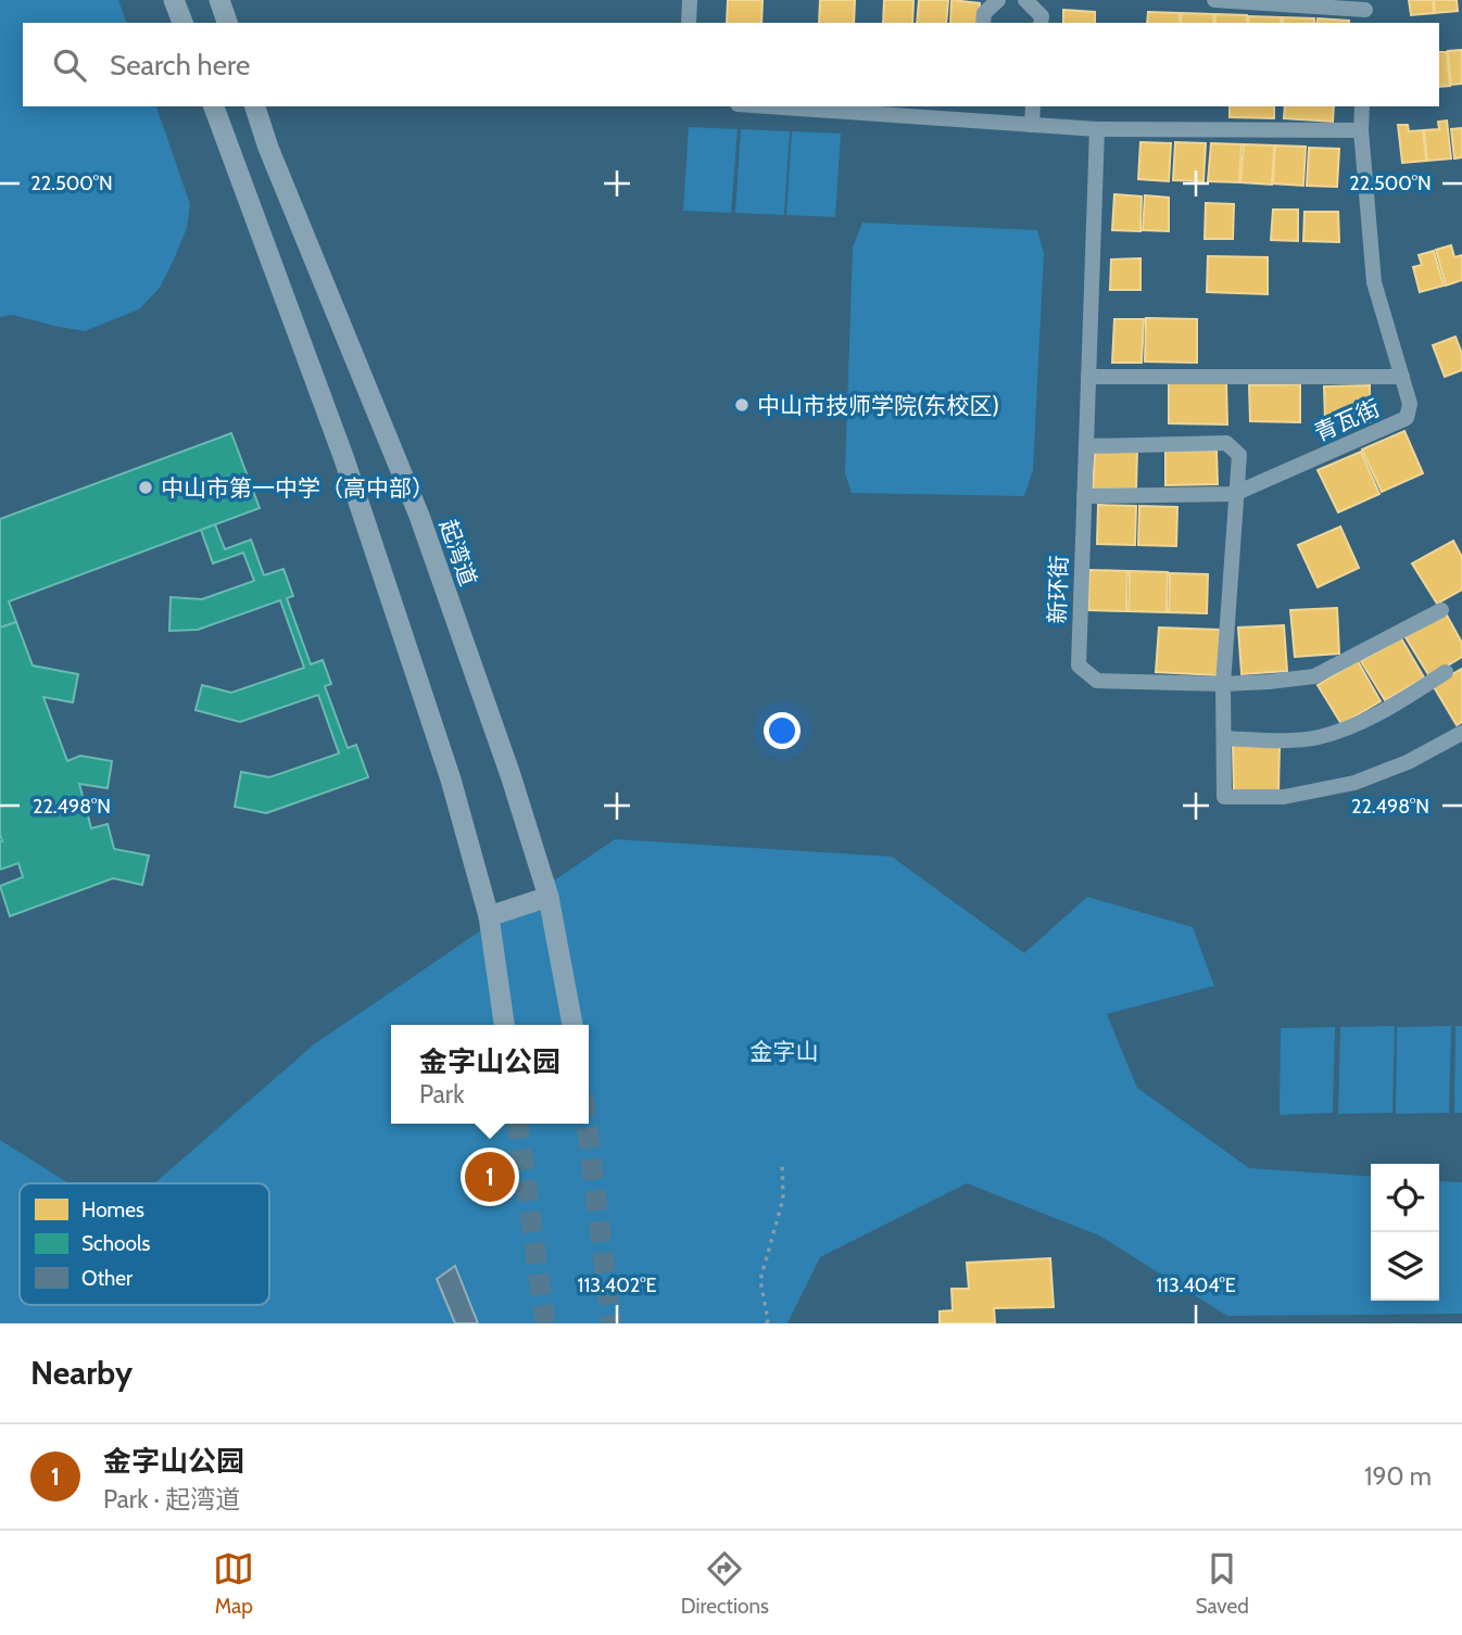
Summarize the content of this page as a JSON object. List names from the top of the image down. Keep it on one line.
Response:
{"streets":{"main road":["起湾道"],"street":["青瓦街","新环街"]},"crossings":[["青瓦街","新环街"]],"parks":["金字山"],"places":["中山市技师学院(东校区)","中山市第一中学（高中部）"],"legend":["Homes","Schools","Other"],"page":{"search":"Search here","popup":["金字山公园","Park"],"pins":"1","heading":"Nearby","list":[{"mark":"1","name":"金字山公园","note":"Park · 起湾道","value":"190 m"}],"nav":["Map","Directions","Saved"]},"coordinates":["22.500°N","22.498°N","113.402°E","113.404°E"]}
